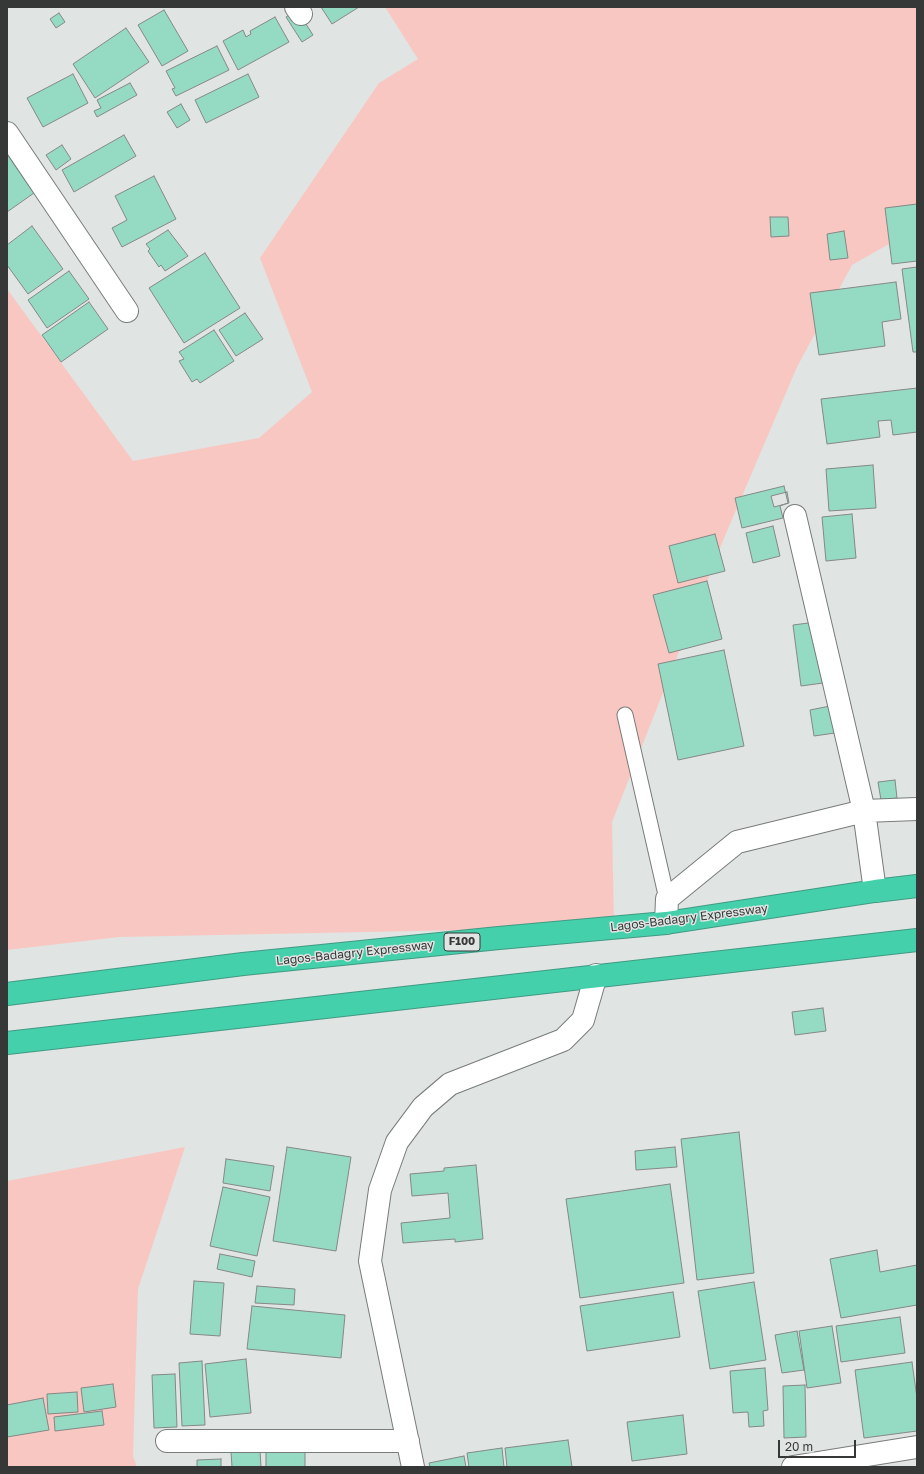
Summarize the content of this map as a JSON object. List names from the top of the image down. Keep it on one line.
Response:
{"streets":{"highway":["Lagos-Badagry Expressway","F100"]},"scale_bar":"20 m"}
